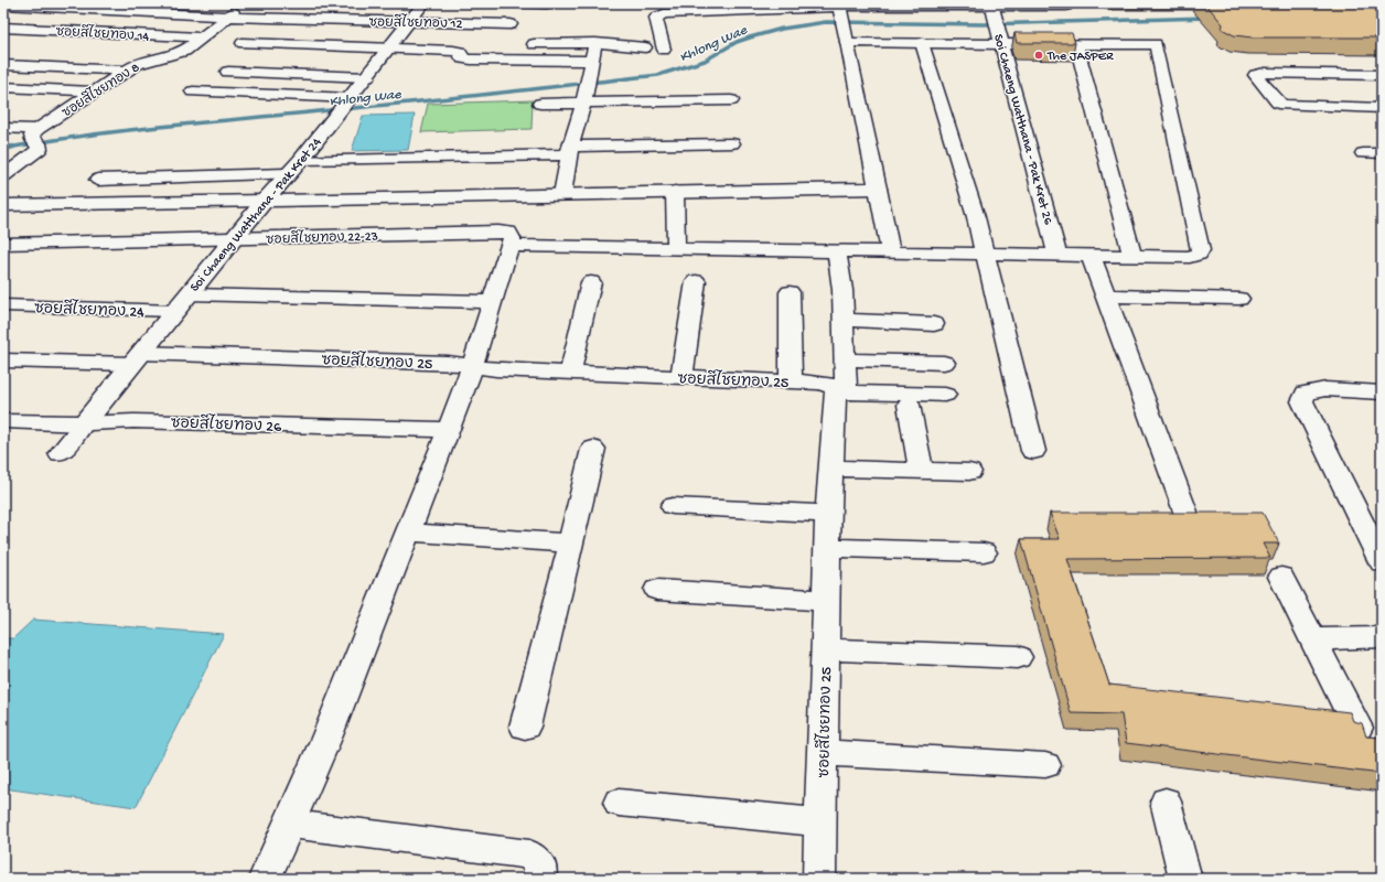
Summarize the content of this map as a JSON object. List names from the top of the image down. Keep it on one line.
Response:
{"streets":{"street":["ซอยสีไชยทอง 12","ซอยสีไชยทอง 14","ซอยสีไชยทอง 8","Soi Chaeng Watthana - Pak Kret 26","Soi Chaeng Watthana - Pak Kret 24","ซอยสีไชยทอง 22-23","ซอยสีไชยทอง 24","ซอยสีไชยทอง 25","ซอยสีไชยทอง 26"]},"crossings":[["ซอยสีไชยทอง 12","ซอยสีไชยทอง 8"],["ซอยสีไชยทอง 12","Soi Chaeng Watthana - Pak Kret 24"],["ซอยสีไชยทอง 14","ซอยสีไชยทอง 8"],["Soi Chaeng Watthana - Pak Kret 26","ซอยสีไชยทอง 22-23"],["Soi Chaeng Watthana - Pak Kret 24","ซอยสีไชยทอง 22-23"],["Soi Chaeng Watthana - Pak Kret 24","ซอยสีไชยทอง 24"],["Soi Chaeng Watthana - Pak Kret 24","ซอยสีไชยทอง 25"],["Soi Chaeng Watthana - Pak Kret 24","ซอยสีไชยทอง 26"]],"water":["Khlong Wae"],"places":["The JASPER"]}
